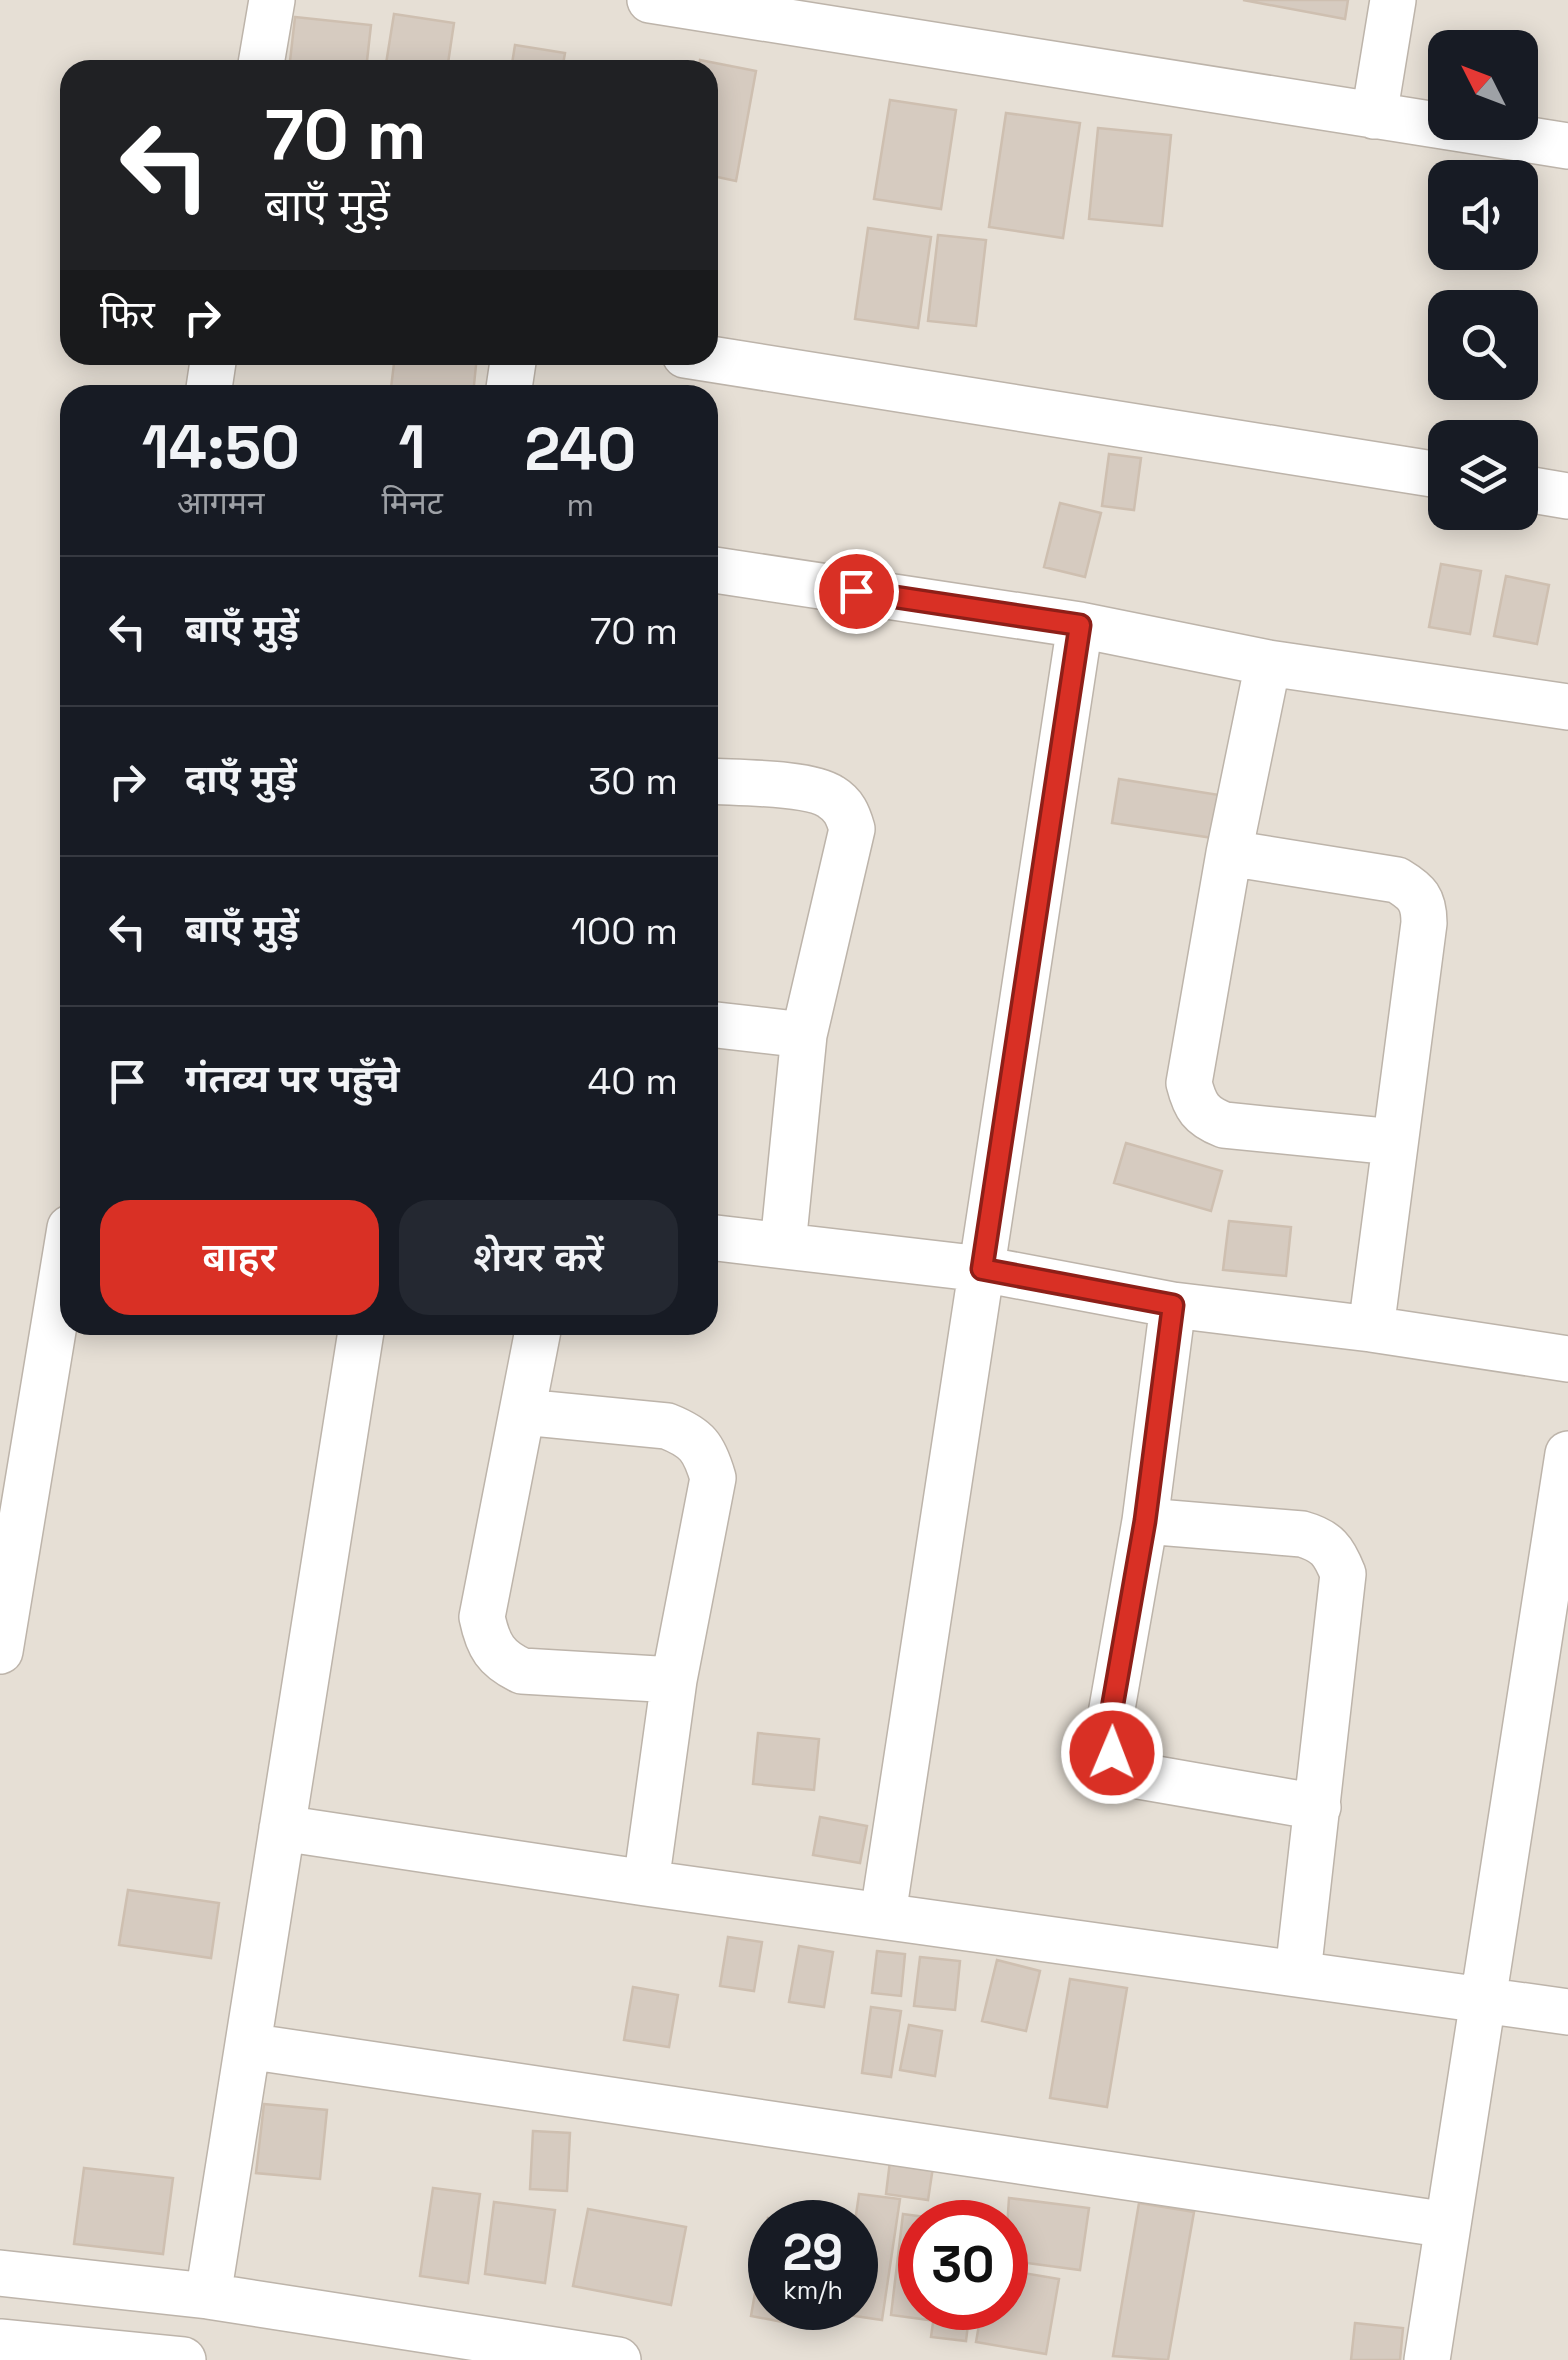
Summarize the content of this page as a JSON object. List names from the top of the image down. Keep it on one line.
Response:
{"north":"top left","page":{"turn":["70 m","बाएँ मुड़ें"],"then":"फिर","eta":["14:50","आगमन","1","मिनट","240","m"],"list":[{"name":"बाएँ मुड़ें","value":"70 m"},{"name":"दाएँ मुड़ें","value":"30 m"},{"name":"बाएँ मुड़ें","value":"100 m"},{"name":"गंतव्य पर पहुँचे","value":"40 m"}],"buttons":["बाहर","शेयर करें"],"speed":"29 km/h","limit":"30"}}
